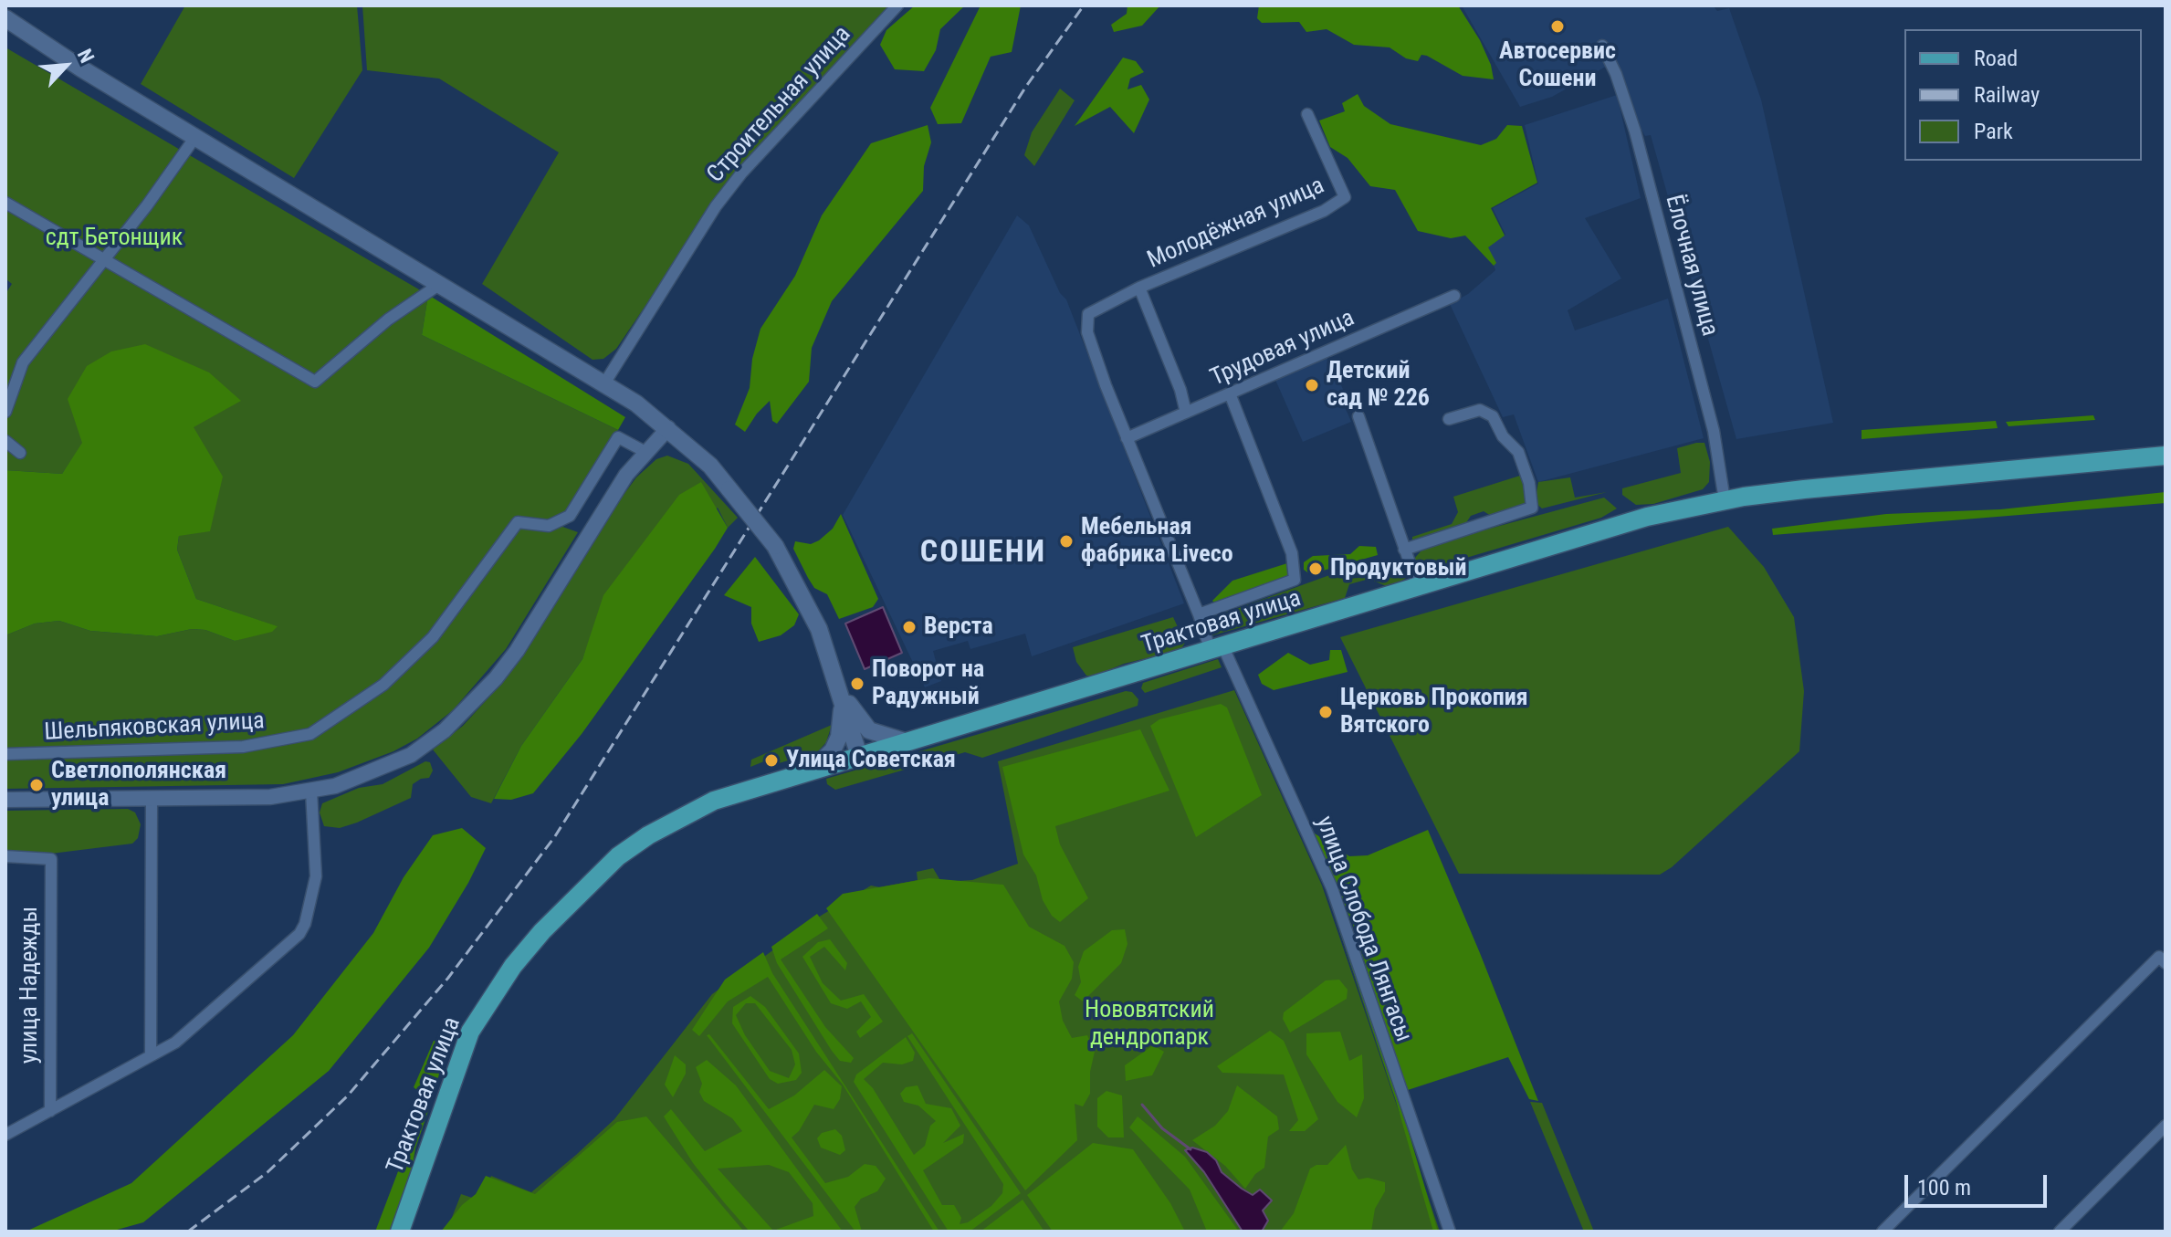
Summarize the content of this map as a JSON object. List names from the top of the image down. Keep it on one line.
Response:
{"streets":{"main road":["Трактовая улица"],"street":["Строительная улица","Молодёжная улица","Ёлочная улица","Трудовая улица","Шельпяковская улица","улица Слобода Лянгасы","улица Надежды"]},"crossings":[["Молодёжная улица","Трудовая улица"],["Молодёжная улица","улица Слобода Лянгасы"],["Ёлочная улица","Трактовая улица"],["Трудовая улица","улица Слобода Лянгасы"],["Трактовая улица","улица Слобода Лянгасы"]],"districts":["СОШЕНИ"],"parks":["сдт Бетонщик","Нововятский дендропарк"],"places":["Автосервис Сошени","Детский сад № 226","Мебельная фабрика Liveco","Продуктовый","Верста","Поворот на Радужный","Церковь Прокопия Вятского","Улица Советская","Светлополянская улица"],"legend":["Road","Railway","Park"],"scale_bar":"100 m","north":"top right"}
